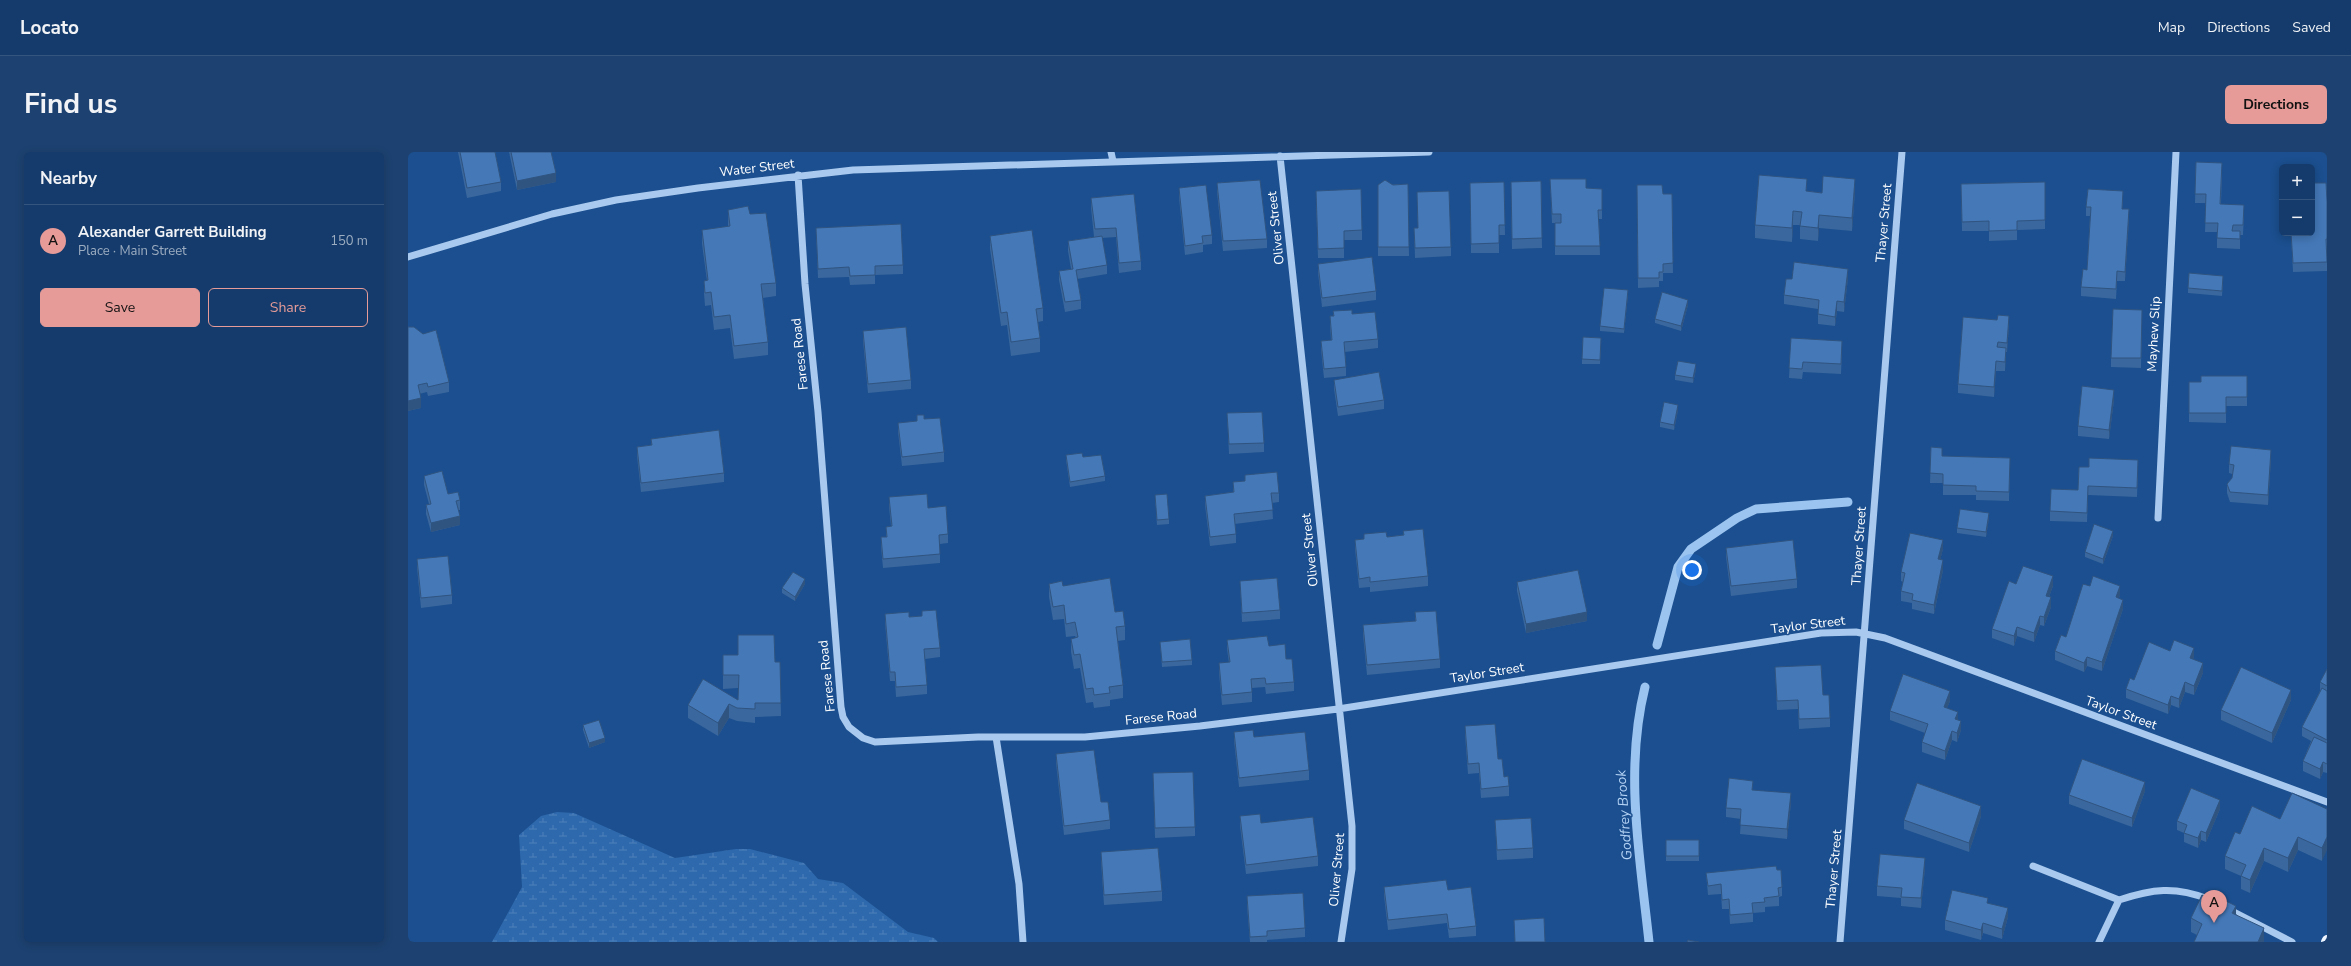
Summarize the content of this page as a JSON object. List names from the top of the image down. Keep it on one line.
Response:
{"streets":{"street":["Water Street","Thayer Street","Oliver Street","Mayhew Slip","Farese Road","Taylor Street"]},"crossings":[["Water Street","Oliver Street"],["Water Street","Farese Road"],["Thayer Street","Taylor Street"],["Oliver Street","Farese Road"],["Oliver Street","Taylor Street"],["Farese Road","Taylor Street"]],"water":["Godfrey Brook"],"page":{"header":"Locato","nav":["Map","Directions","Saved"],"title":"Find us","buttons":["Directions",["Save","Share"]],"heading":"Nearby","map_buttons":["+","−"],"list":[{"mark":"A","name":"Alexander Garrett Building","note":"Place · Main Street","value":"150 m"}],"pins":"A"}}
